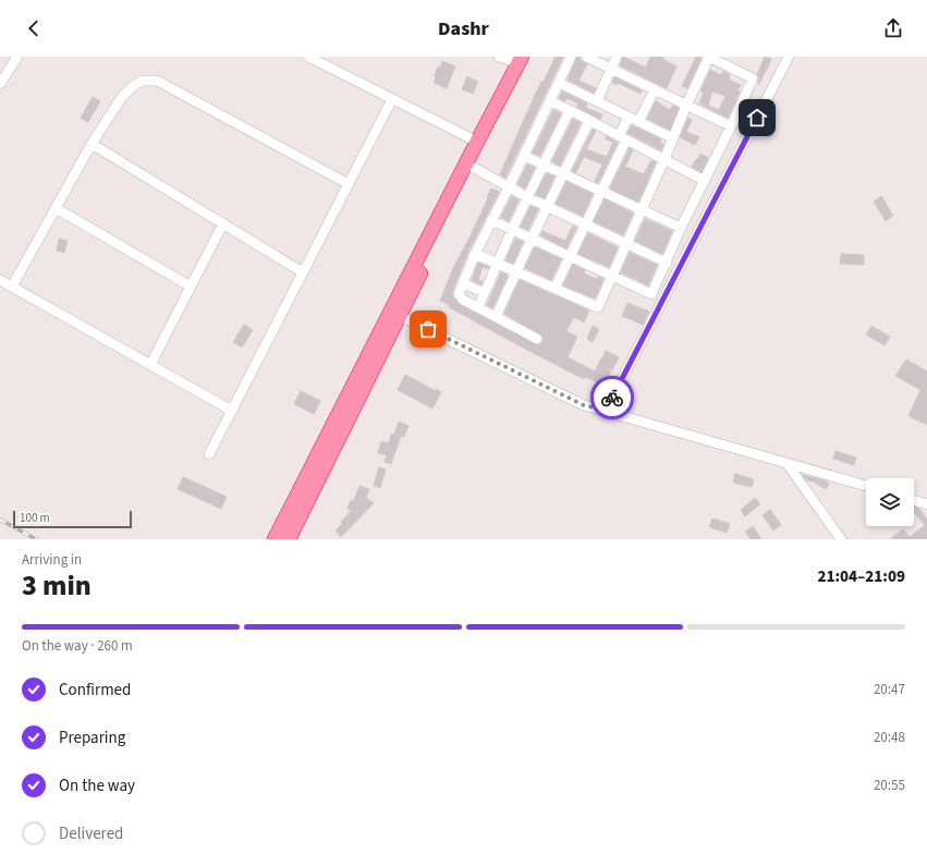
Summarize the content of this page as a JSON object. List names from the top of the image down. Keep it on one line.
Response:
{"scale_bar":"100 m","page":{"header":"Dashr","scale":"100 m","heading":["3 min","Arriving in","21:04–21:09"],"bar":"On the way · 260 m","list":[["Confirmed","20:47"],["Preparing","20:48"],["On the way","20:55"],"Delivered"]}}
